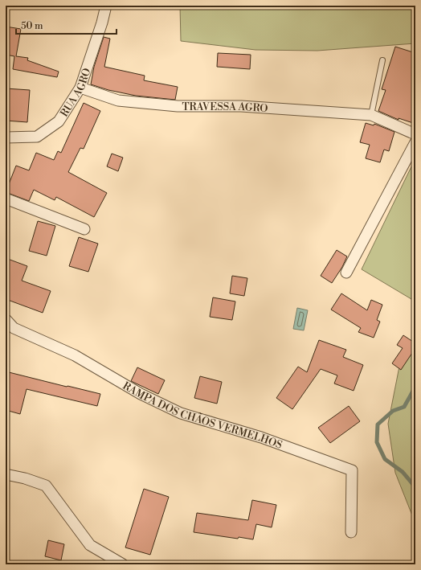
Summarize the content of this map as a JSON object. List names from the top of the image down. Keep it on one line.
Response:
{"streets":{"street":["RUA AGRO","TRAVESSA AGRO","RAMPA DOS CHÃOS VERMELHOS"]},"crossings":[["RUA AGRO","TRAVESSA AGRO"]],"scale_bar":"50 m"}
